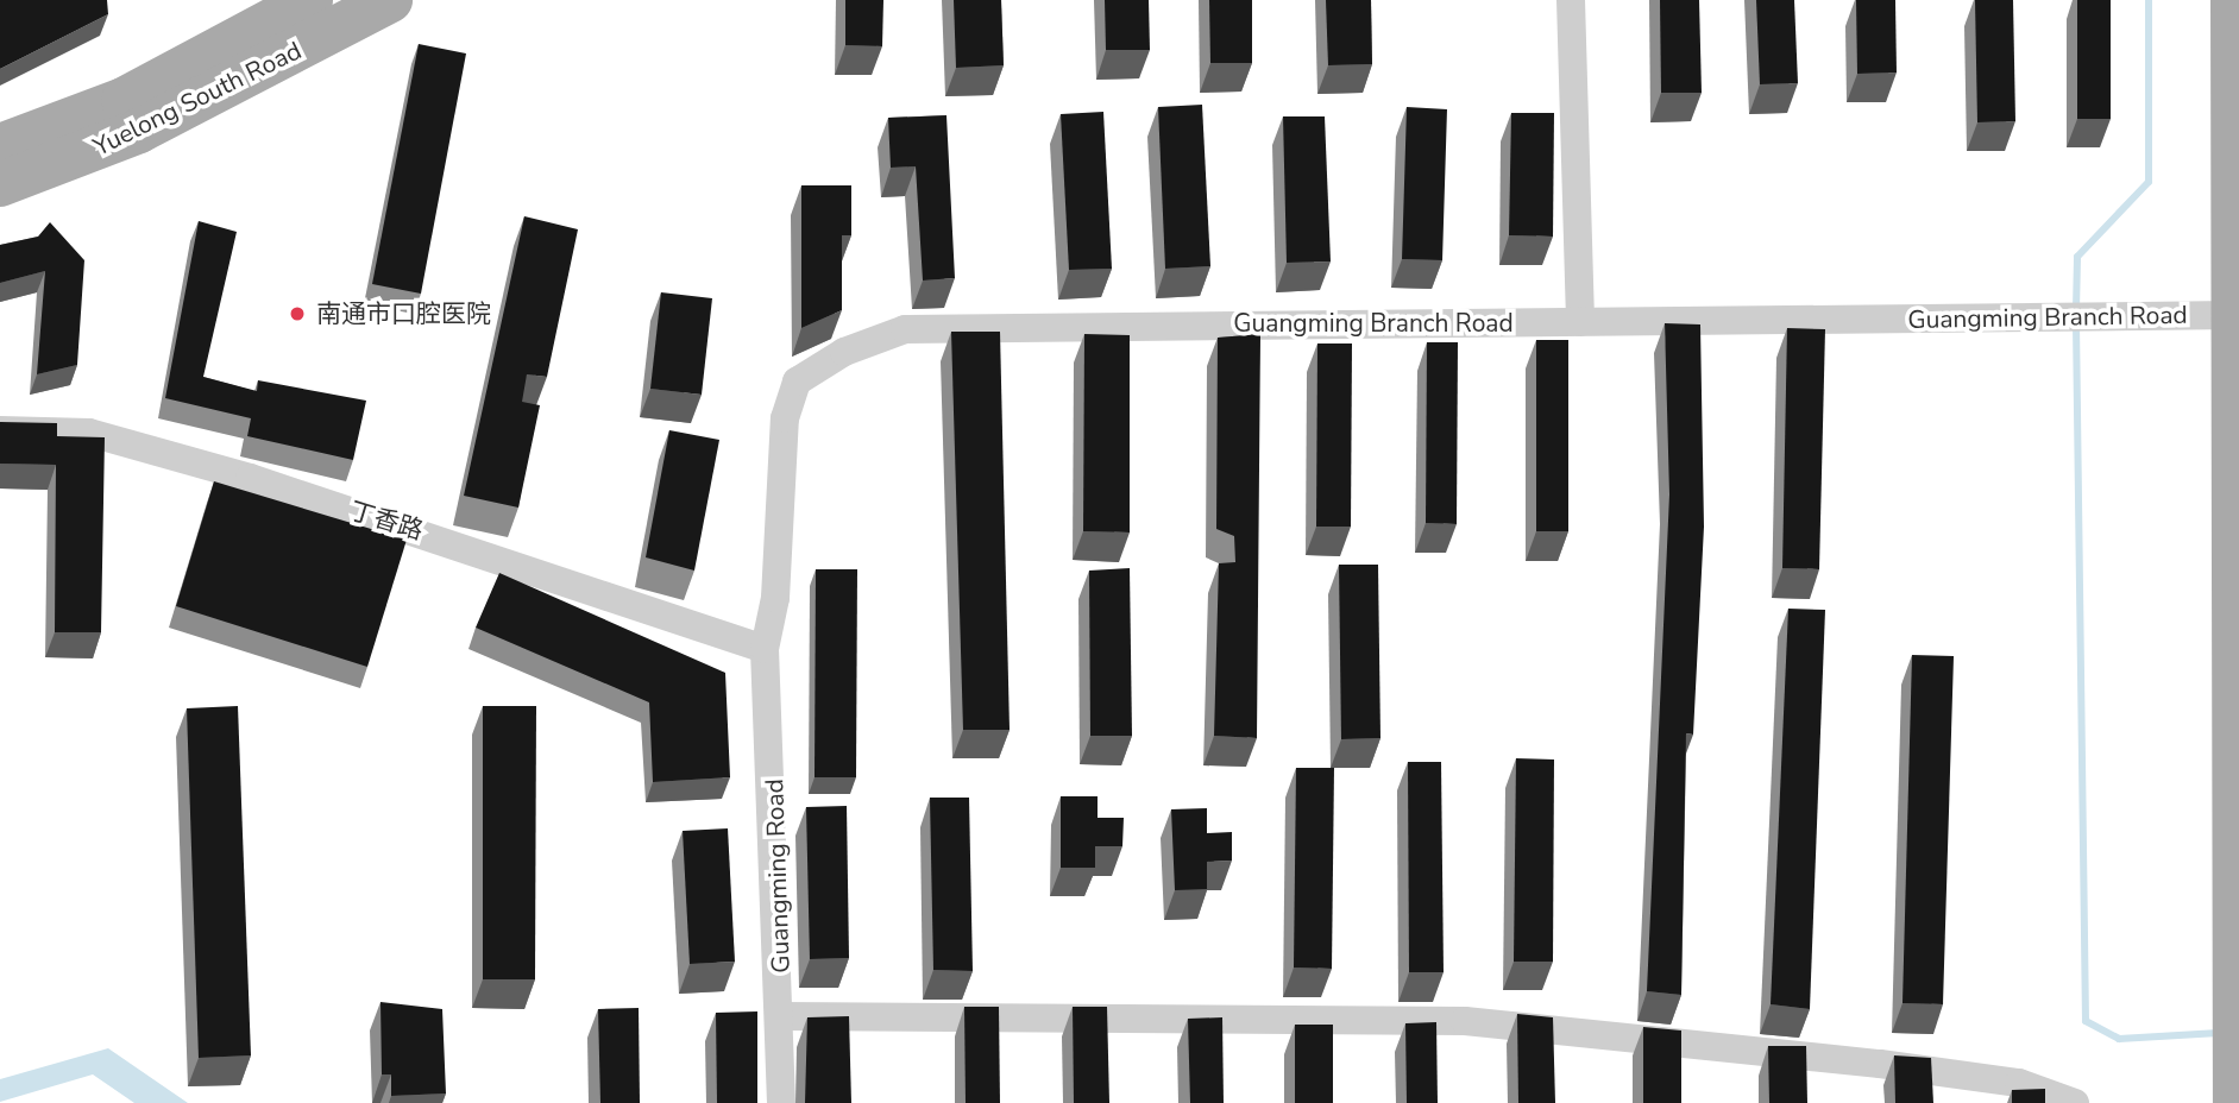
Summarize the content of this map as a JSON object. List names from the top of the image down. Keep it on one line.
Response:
{"streets":{"main road":["Yuelong South Road"],"street":["Guangming Branch Road","丁香路","Guangming Road"]},"crossings":[["Guangming Branch Road","丁香路"],["Guangming Branch Road","Guangming Road"],["丁香路","Guangming Road"]],"places":["南通市口腔医院"]}
